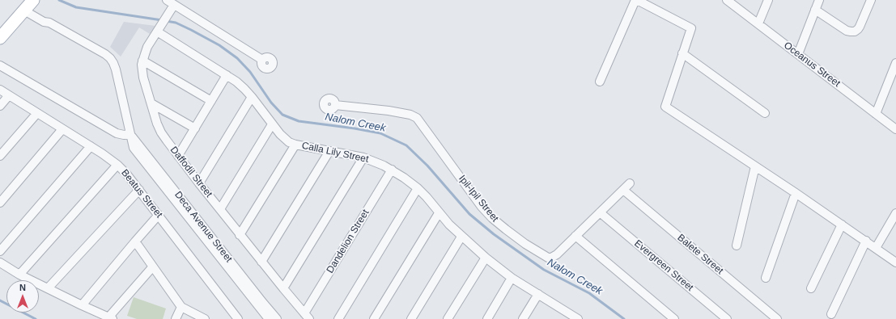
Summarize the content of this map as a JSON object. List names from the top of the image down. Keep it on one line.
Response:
{"streets":{"street":["Oceanus Street","Calla Lily Street","Daffodil Street","Beatus Street","Ipil-Ipil Street","Deca Avenue Street","Dandelion Street","Balete Street","Evergreen Street"]},"crossings":[["Calla Lily Street","Daffodil Street"],["Calla Lily Street","Dandelion Street"],["Daffodil Street","Dandelion Street"],["Ipil-Ipil Street","Balete Street"],["Ipil-Ipil Street","Evergreen Street"]],"water":["Nalom Creek"],"north":"top"}
